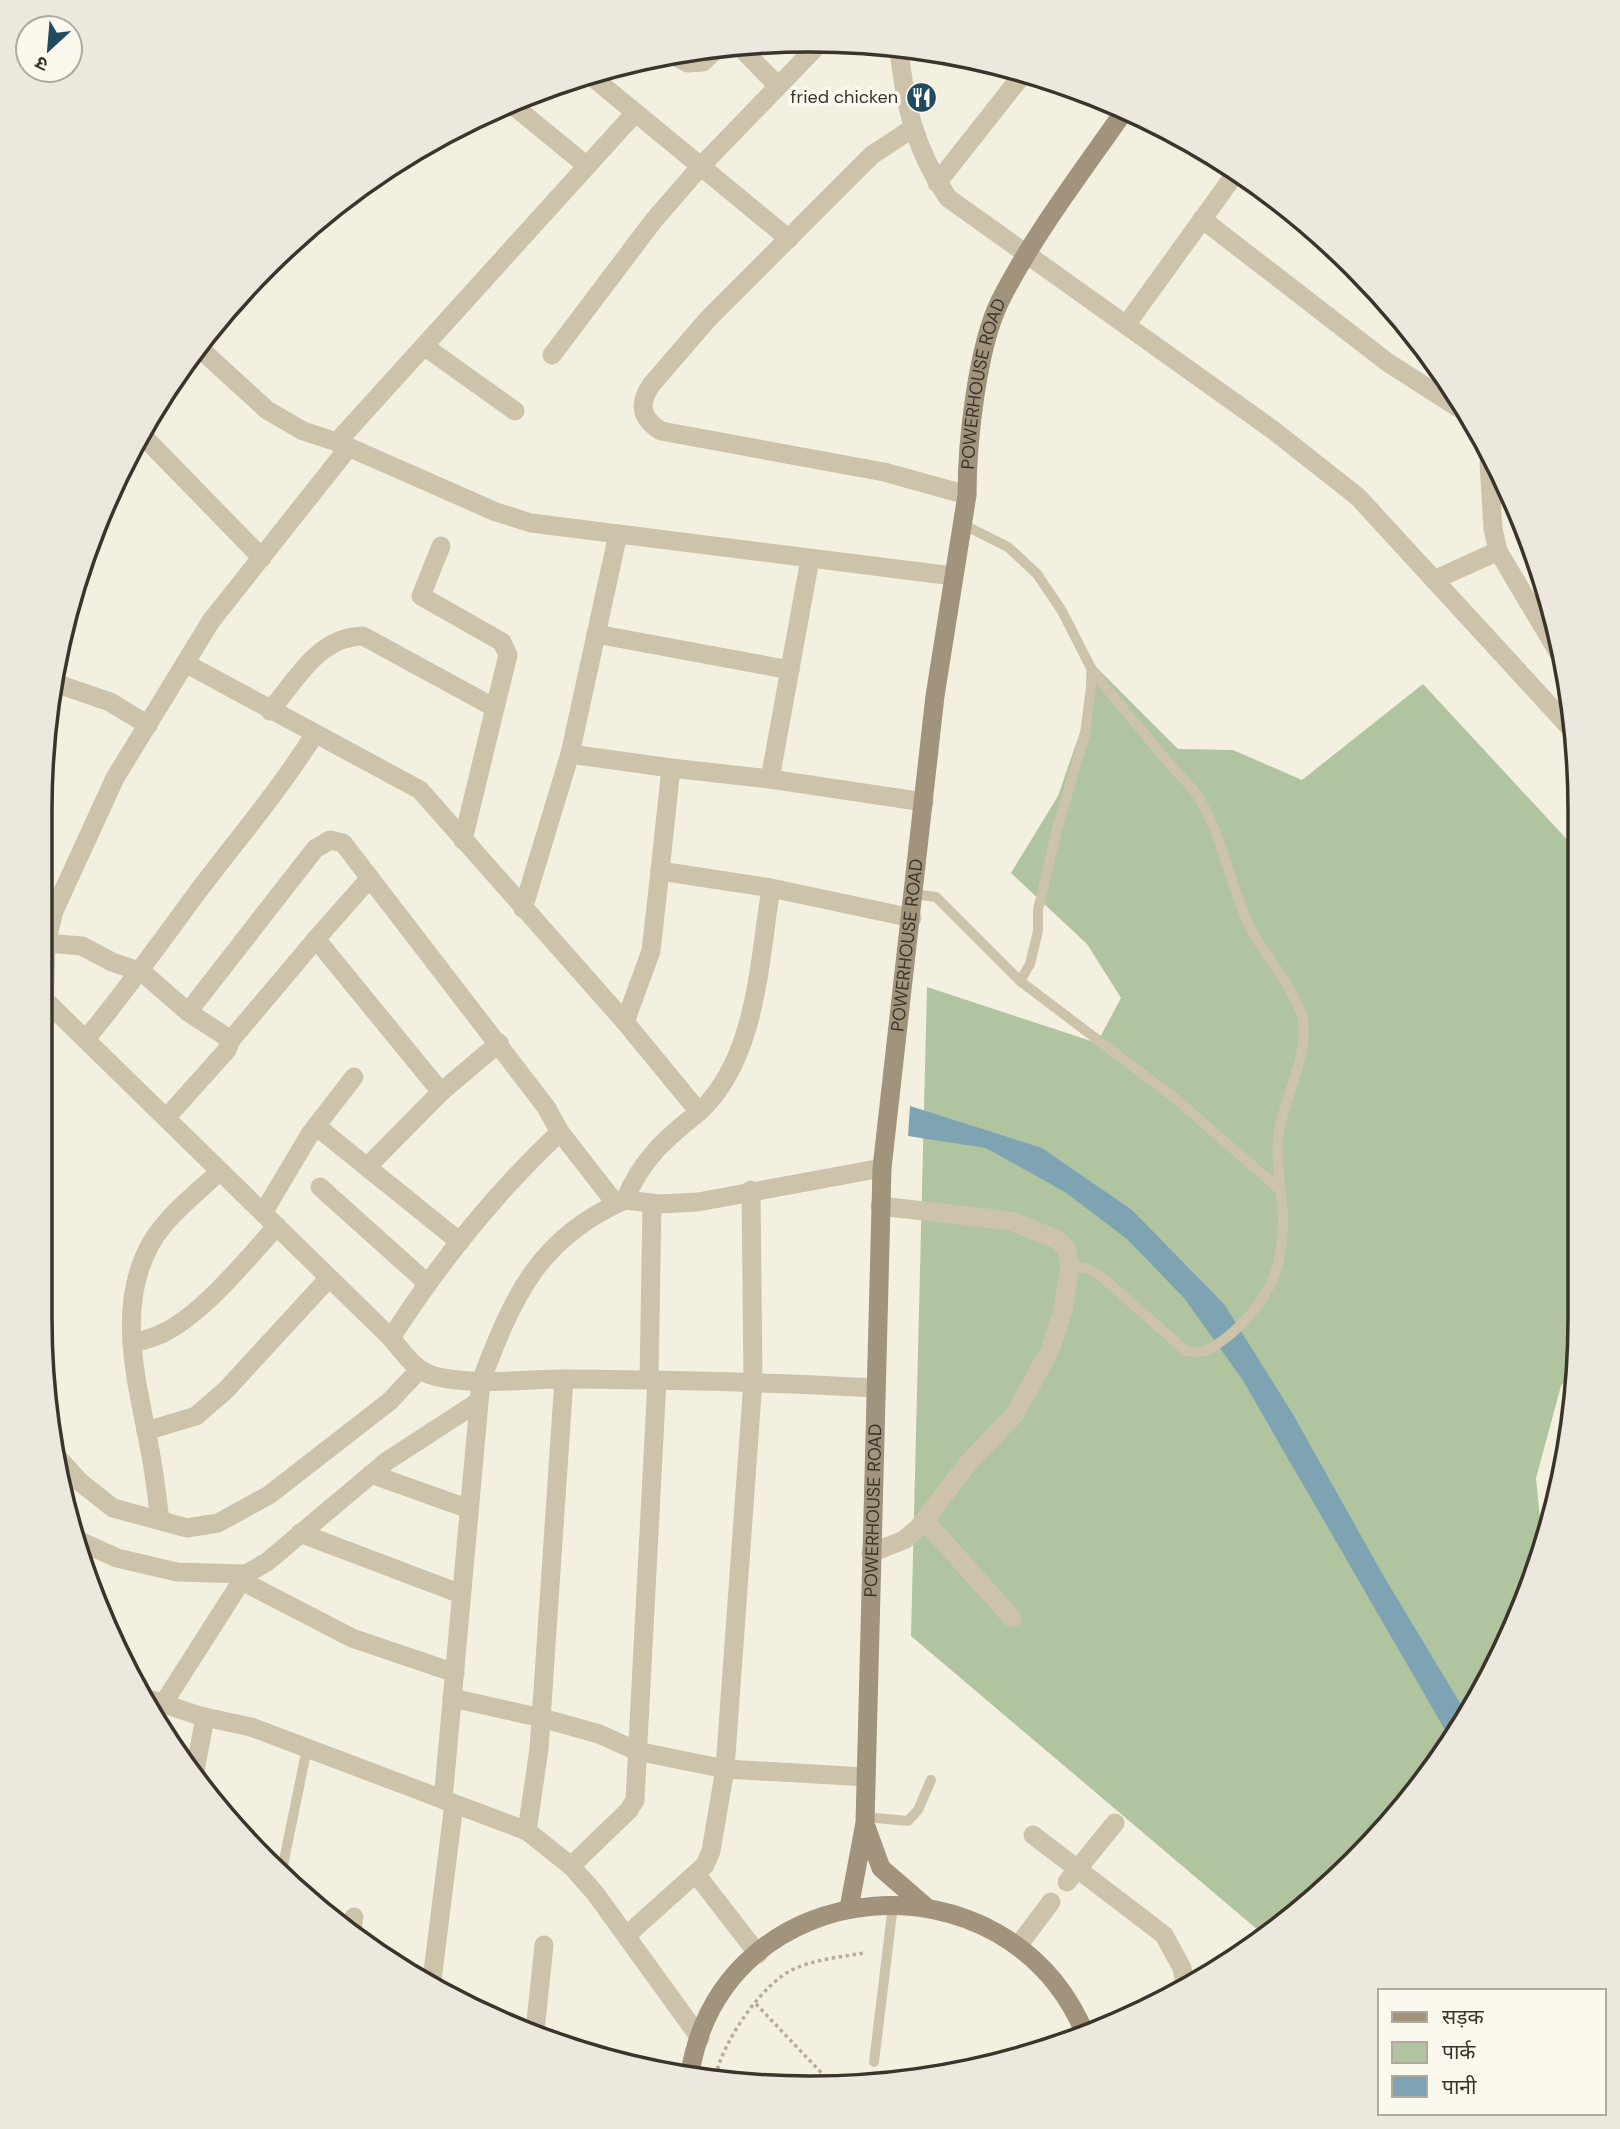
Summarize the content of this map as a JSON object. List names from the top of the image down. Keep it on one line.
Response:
{"streets":{"main road":["POWERHOUSE ROAD"]},"places":{"restaurant":["fried chicken"]},"legend":["सड़क","पार्क","पानी"],"north":"bottom left"}
